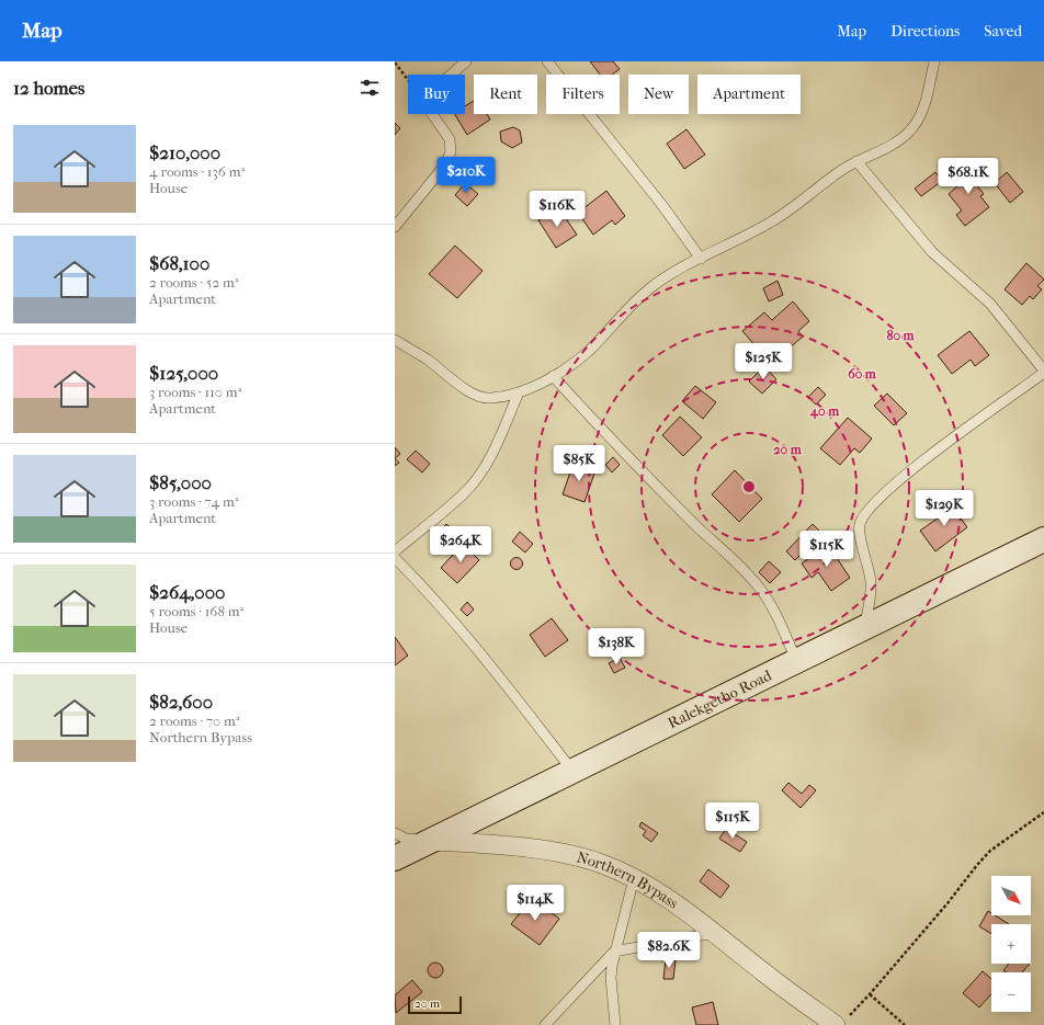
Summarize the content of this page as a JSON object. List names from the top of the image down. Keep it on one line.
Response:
{"streets":{"main road":["Ralekgetho Road"],"street":["Northern Bypass"]},"crossings":[["Ralekgetho Road","Northern Bypass"]],"scale_bar":"20 m","north":"bottom right","page":{"header":"Map","nav":["Map","Directions","Saved"],"heading":"12 homes","chip":["Buy","Rent","Filters","New","Apartment"],"list":[{"name":"$210,000","note":"4 rooms · 136 m² · House"},{"name":"$68,100","note":"2 rooms · 52 m² · Apartment"},{"name":"$125,000","note":"3 rooms · 110 m² · Apartment"},{"name":"$85,000","note":"3 rooms · 74 m² · Apartment"},{"name":"$264,000","note":"5 rooms · 168 m² · House"},{"name":"$82,600","note":"2 rooms · 70 m² · Northern Bypass"}],"price":["$210K","$68.1K","$116K","$125K","$85K","$129K","$264K","$115K","$138K","$115K","$114K","$82.6K"],"map_buttons":["+","−"],"scale":"20 m"},"rings":["80 m","60 m","40 m","20 m"]}
